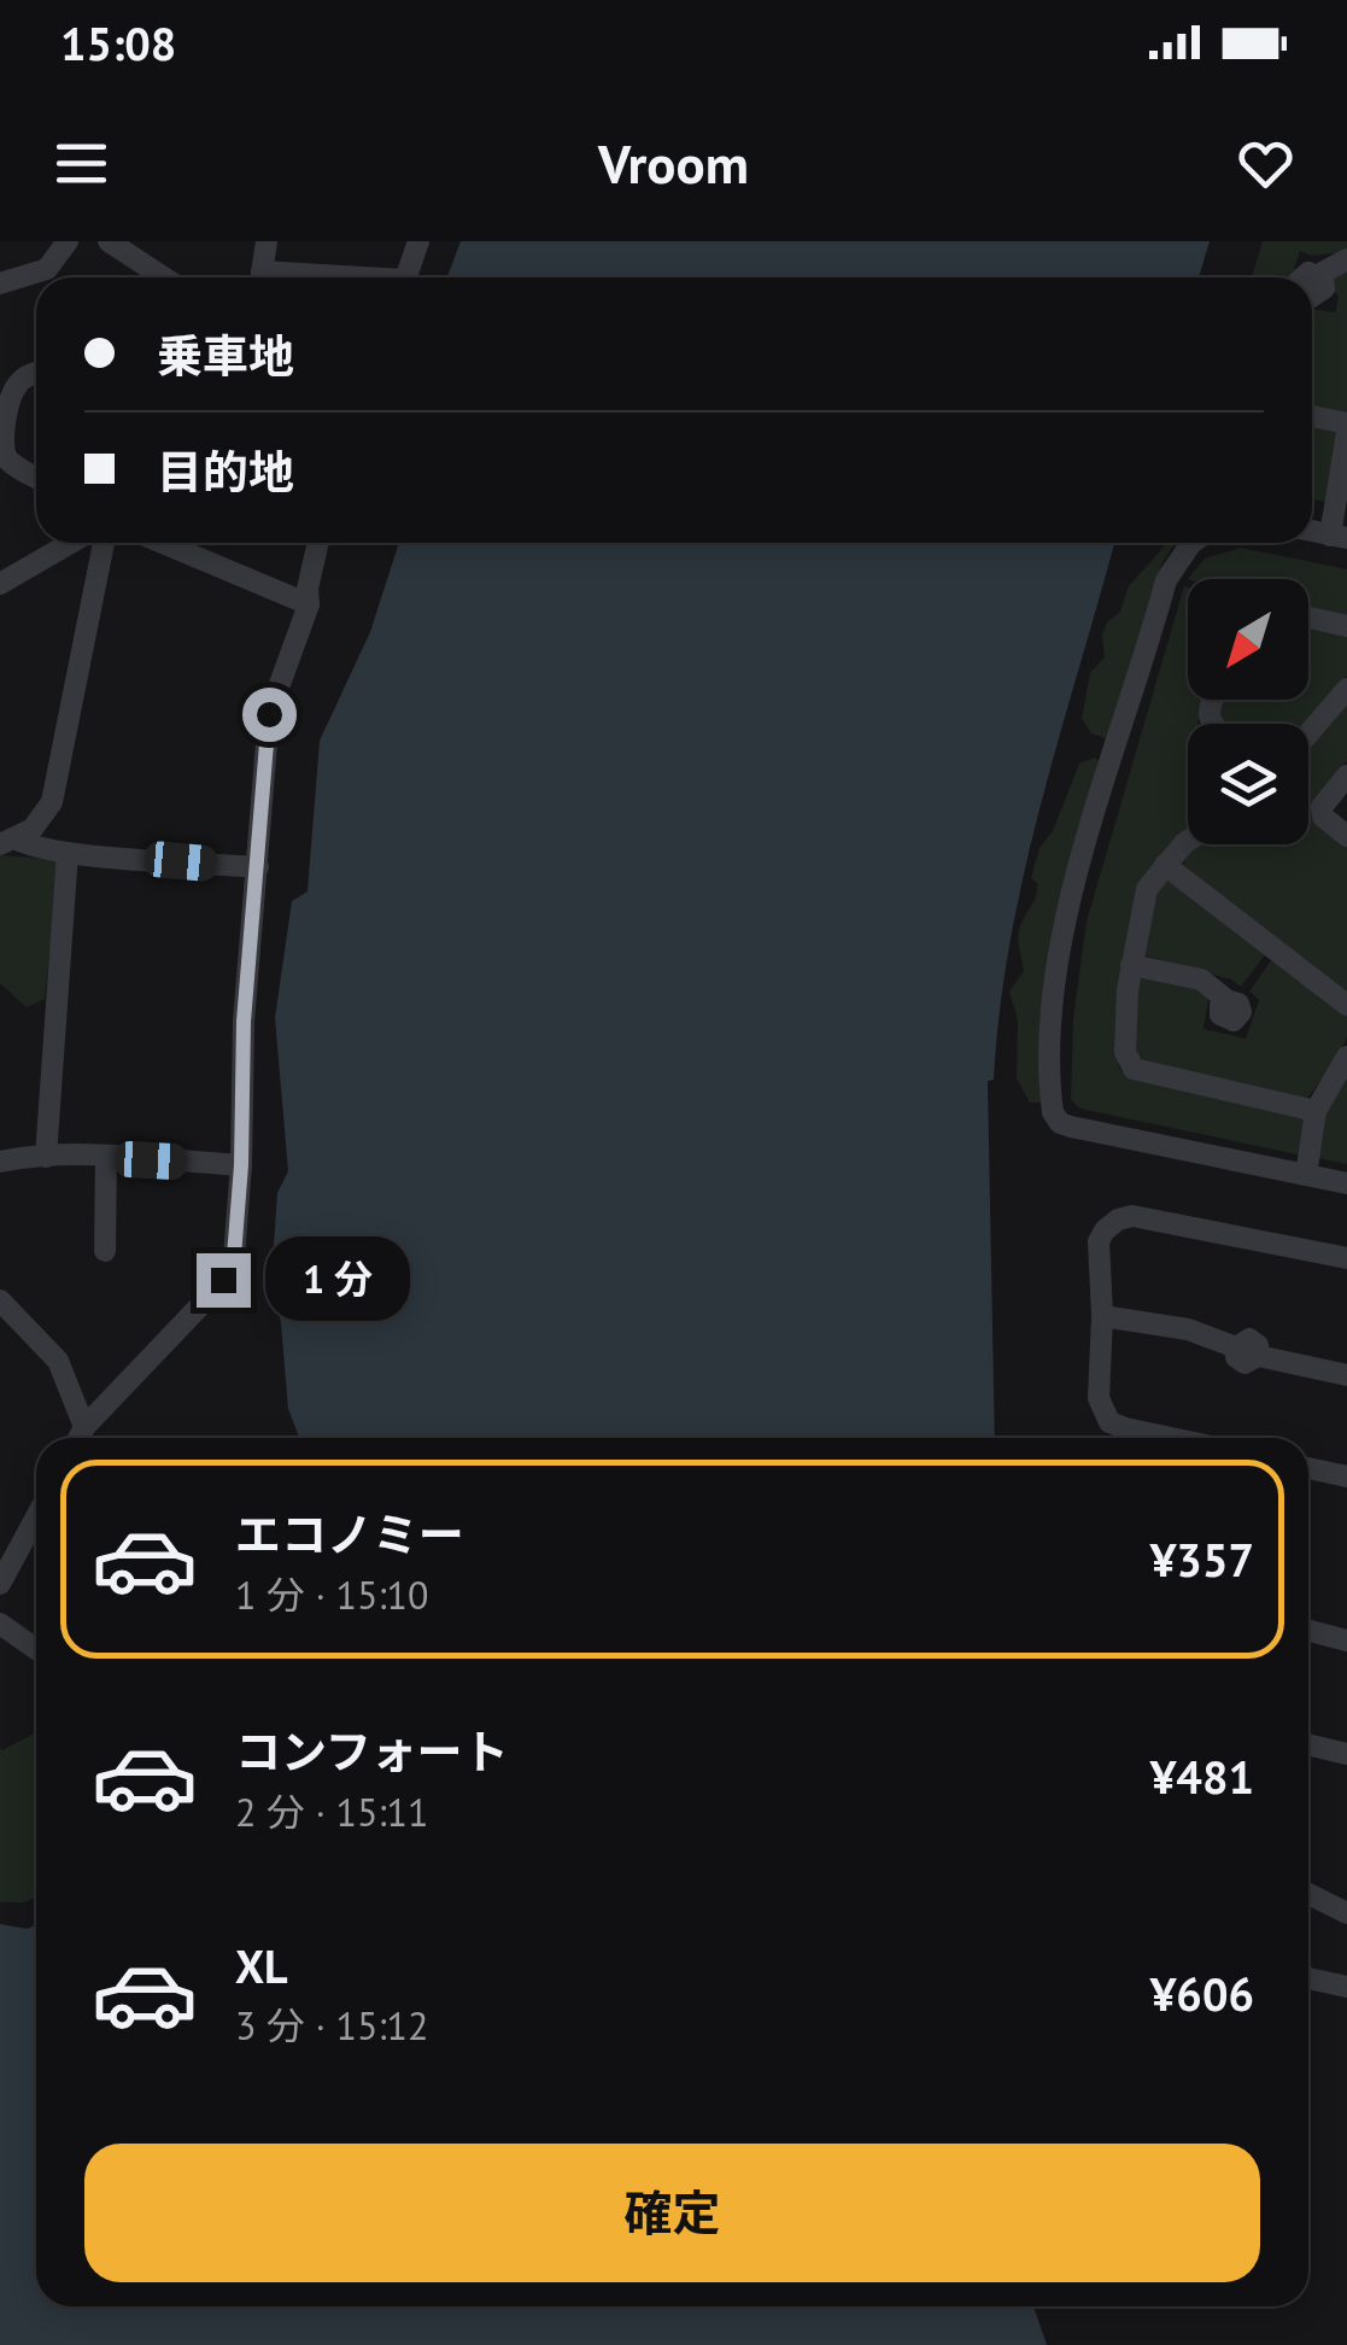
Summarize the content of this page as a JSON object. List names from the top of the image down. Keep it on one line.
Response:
{"north":"bottom left","page":{"status":"15:08","header":"Vroom","banner":["乗車地","目的地"],"bubble":"1 分","list":[{"name":"エコノミー","note":"1 分 · 15:10","value":"¥357"},{"name":"コンフォート","note":"2 分 · 15:11","value":"¥481"},{"name":"XL","note":"3 分 · 15:12","value":"¥606"}],"buttons":"確定"}}
